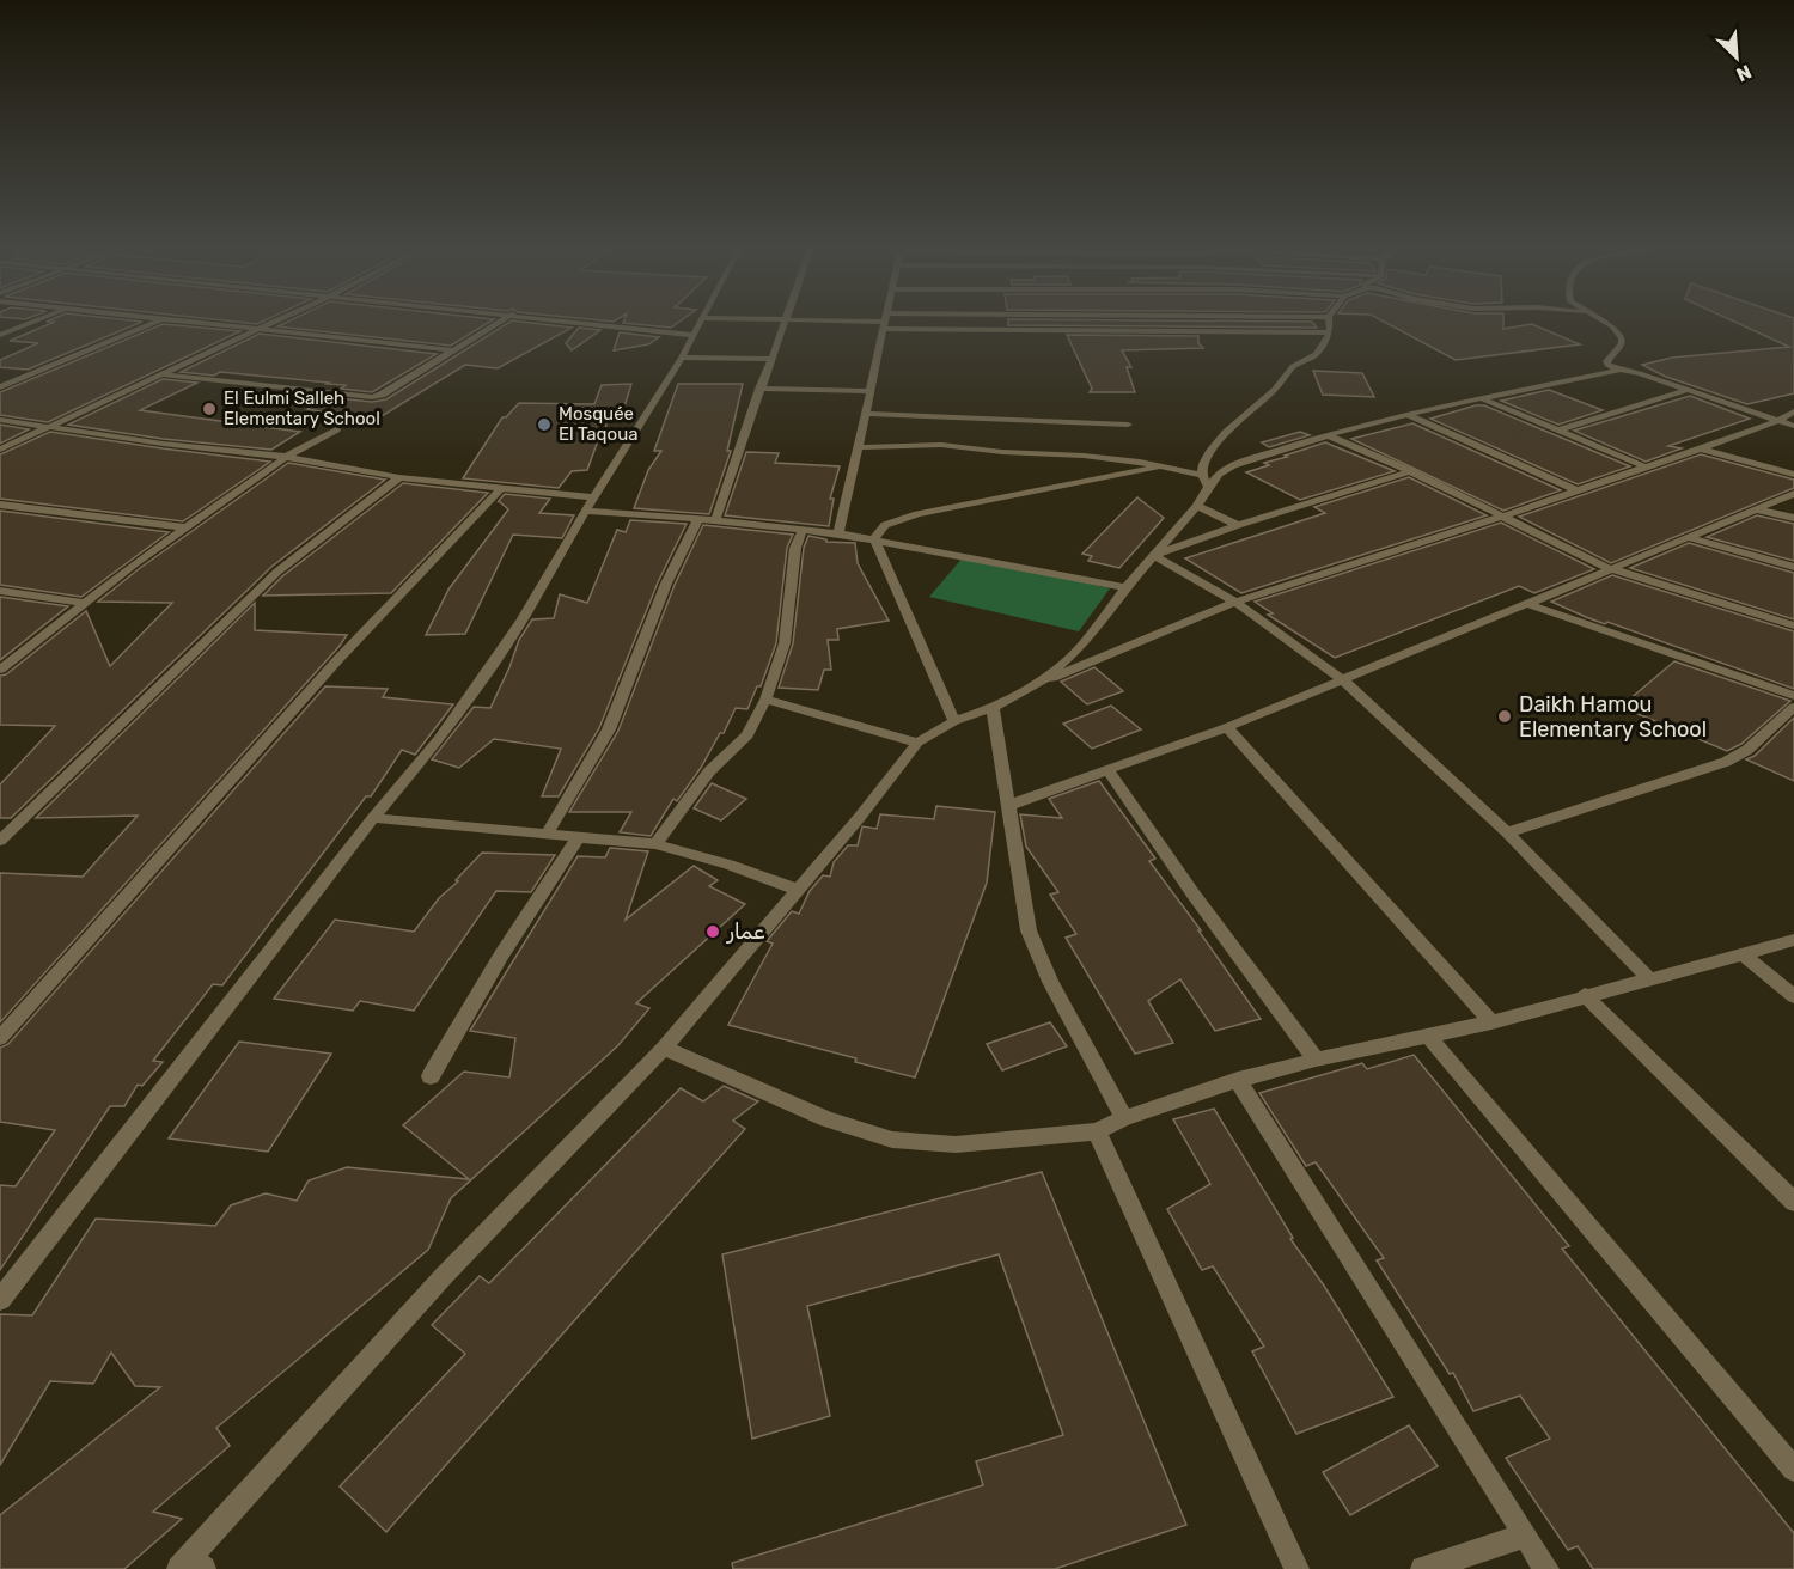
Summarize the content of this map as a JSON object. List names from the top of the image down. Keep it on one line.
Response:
{"places":["El Eulmi Salleh Elementary School","Mosquée El Taqoua","Daikh Hamou Elementary School","عمار"],"north":"bottom right"}
